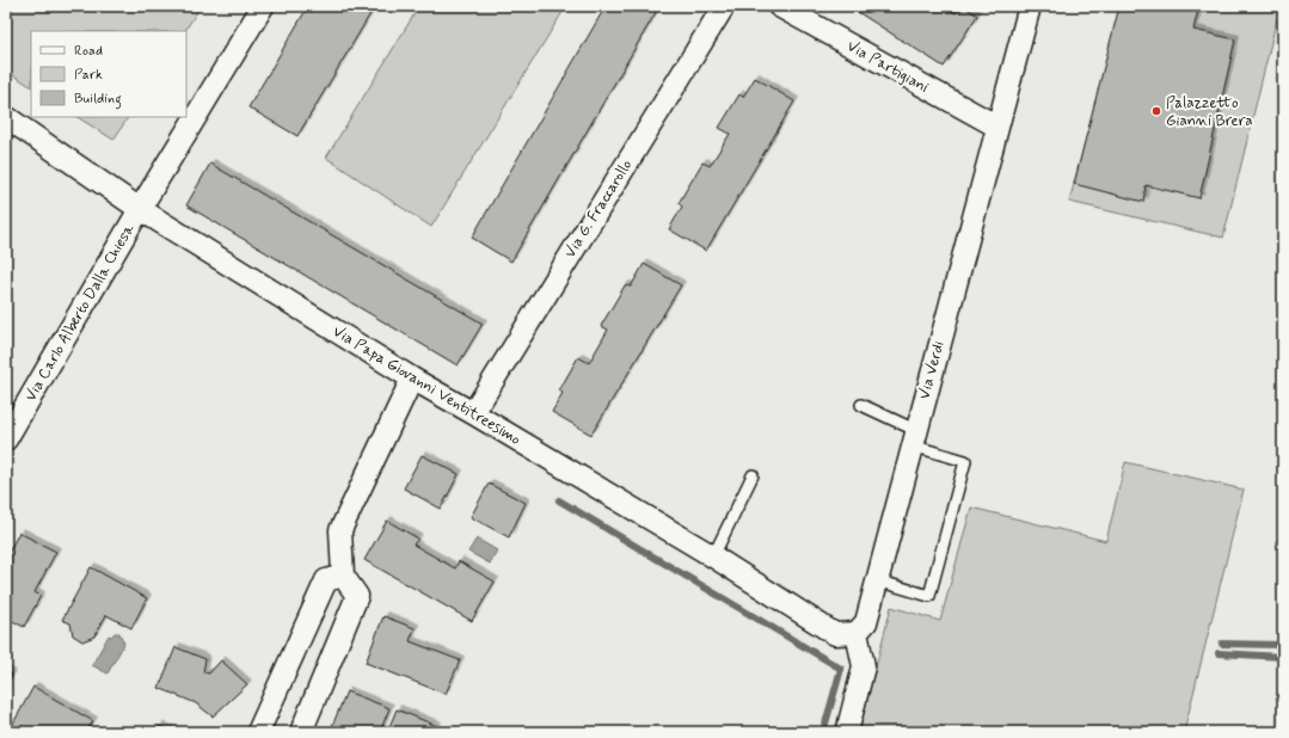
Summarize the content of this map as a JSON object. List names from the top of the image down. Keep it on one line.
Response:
{"streets":{"street":["Via Partigiani","Via G. Fraccarollo","Via Carlo Alberto Dalla Chiesa","Via Verdi","Via Papa Giovanni Ventitreesimo"]},"crossings":[["Via Partigiani","Via Verdi"],["Via G. Fraccarollo","Via Papa Giovanni Ventitreesimo"],["Via Carlo Alberto Dalla Chiesa","Via Papa Giovanni Ventitreesimo"],["Via Verdi","Via Papa Giovanni Ventitreesimo"]],"places":["Palazzetto Gianni Brera"],"legend":["Road","Park","Building"]}
